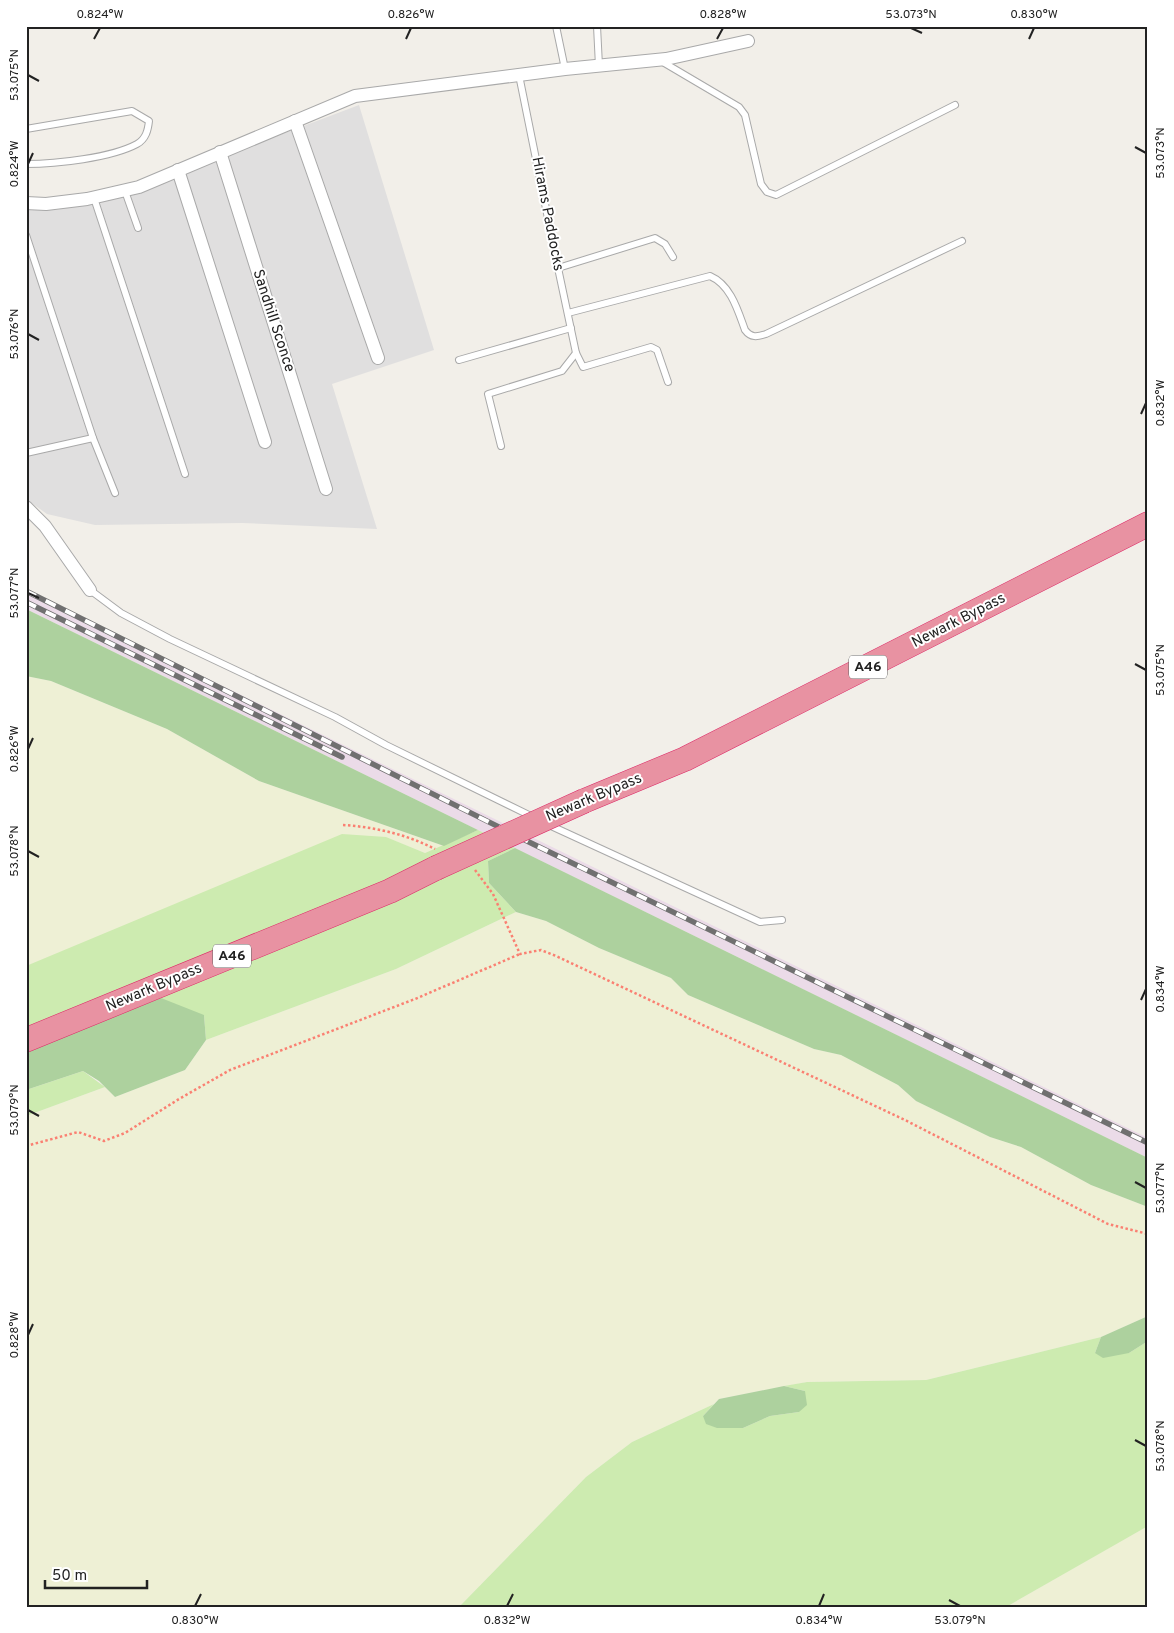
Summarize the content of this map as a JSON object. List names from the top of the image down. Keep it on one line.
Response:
{"streets":{"highway":["Newark Bypass","A46"],"street":["Sandhill Sconce"],"lane":["Hirams Paddocks"]},"scale_bar":"50 m","coordinates":["0.824°W","0.826°W","0.828°W","53.073°N","0.830°W","53.075°N","53.076°N","0.832°W","53.077°N","53.078°N","0.834°W","53.079°N"]}
